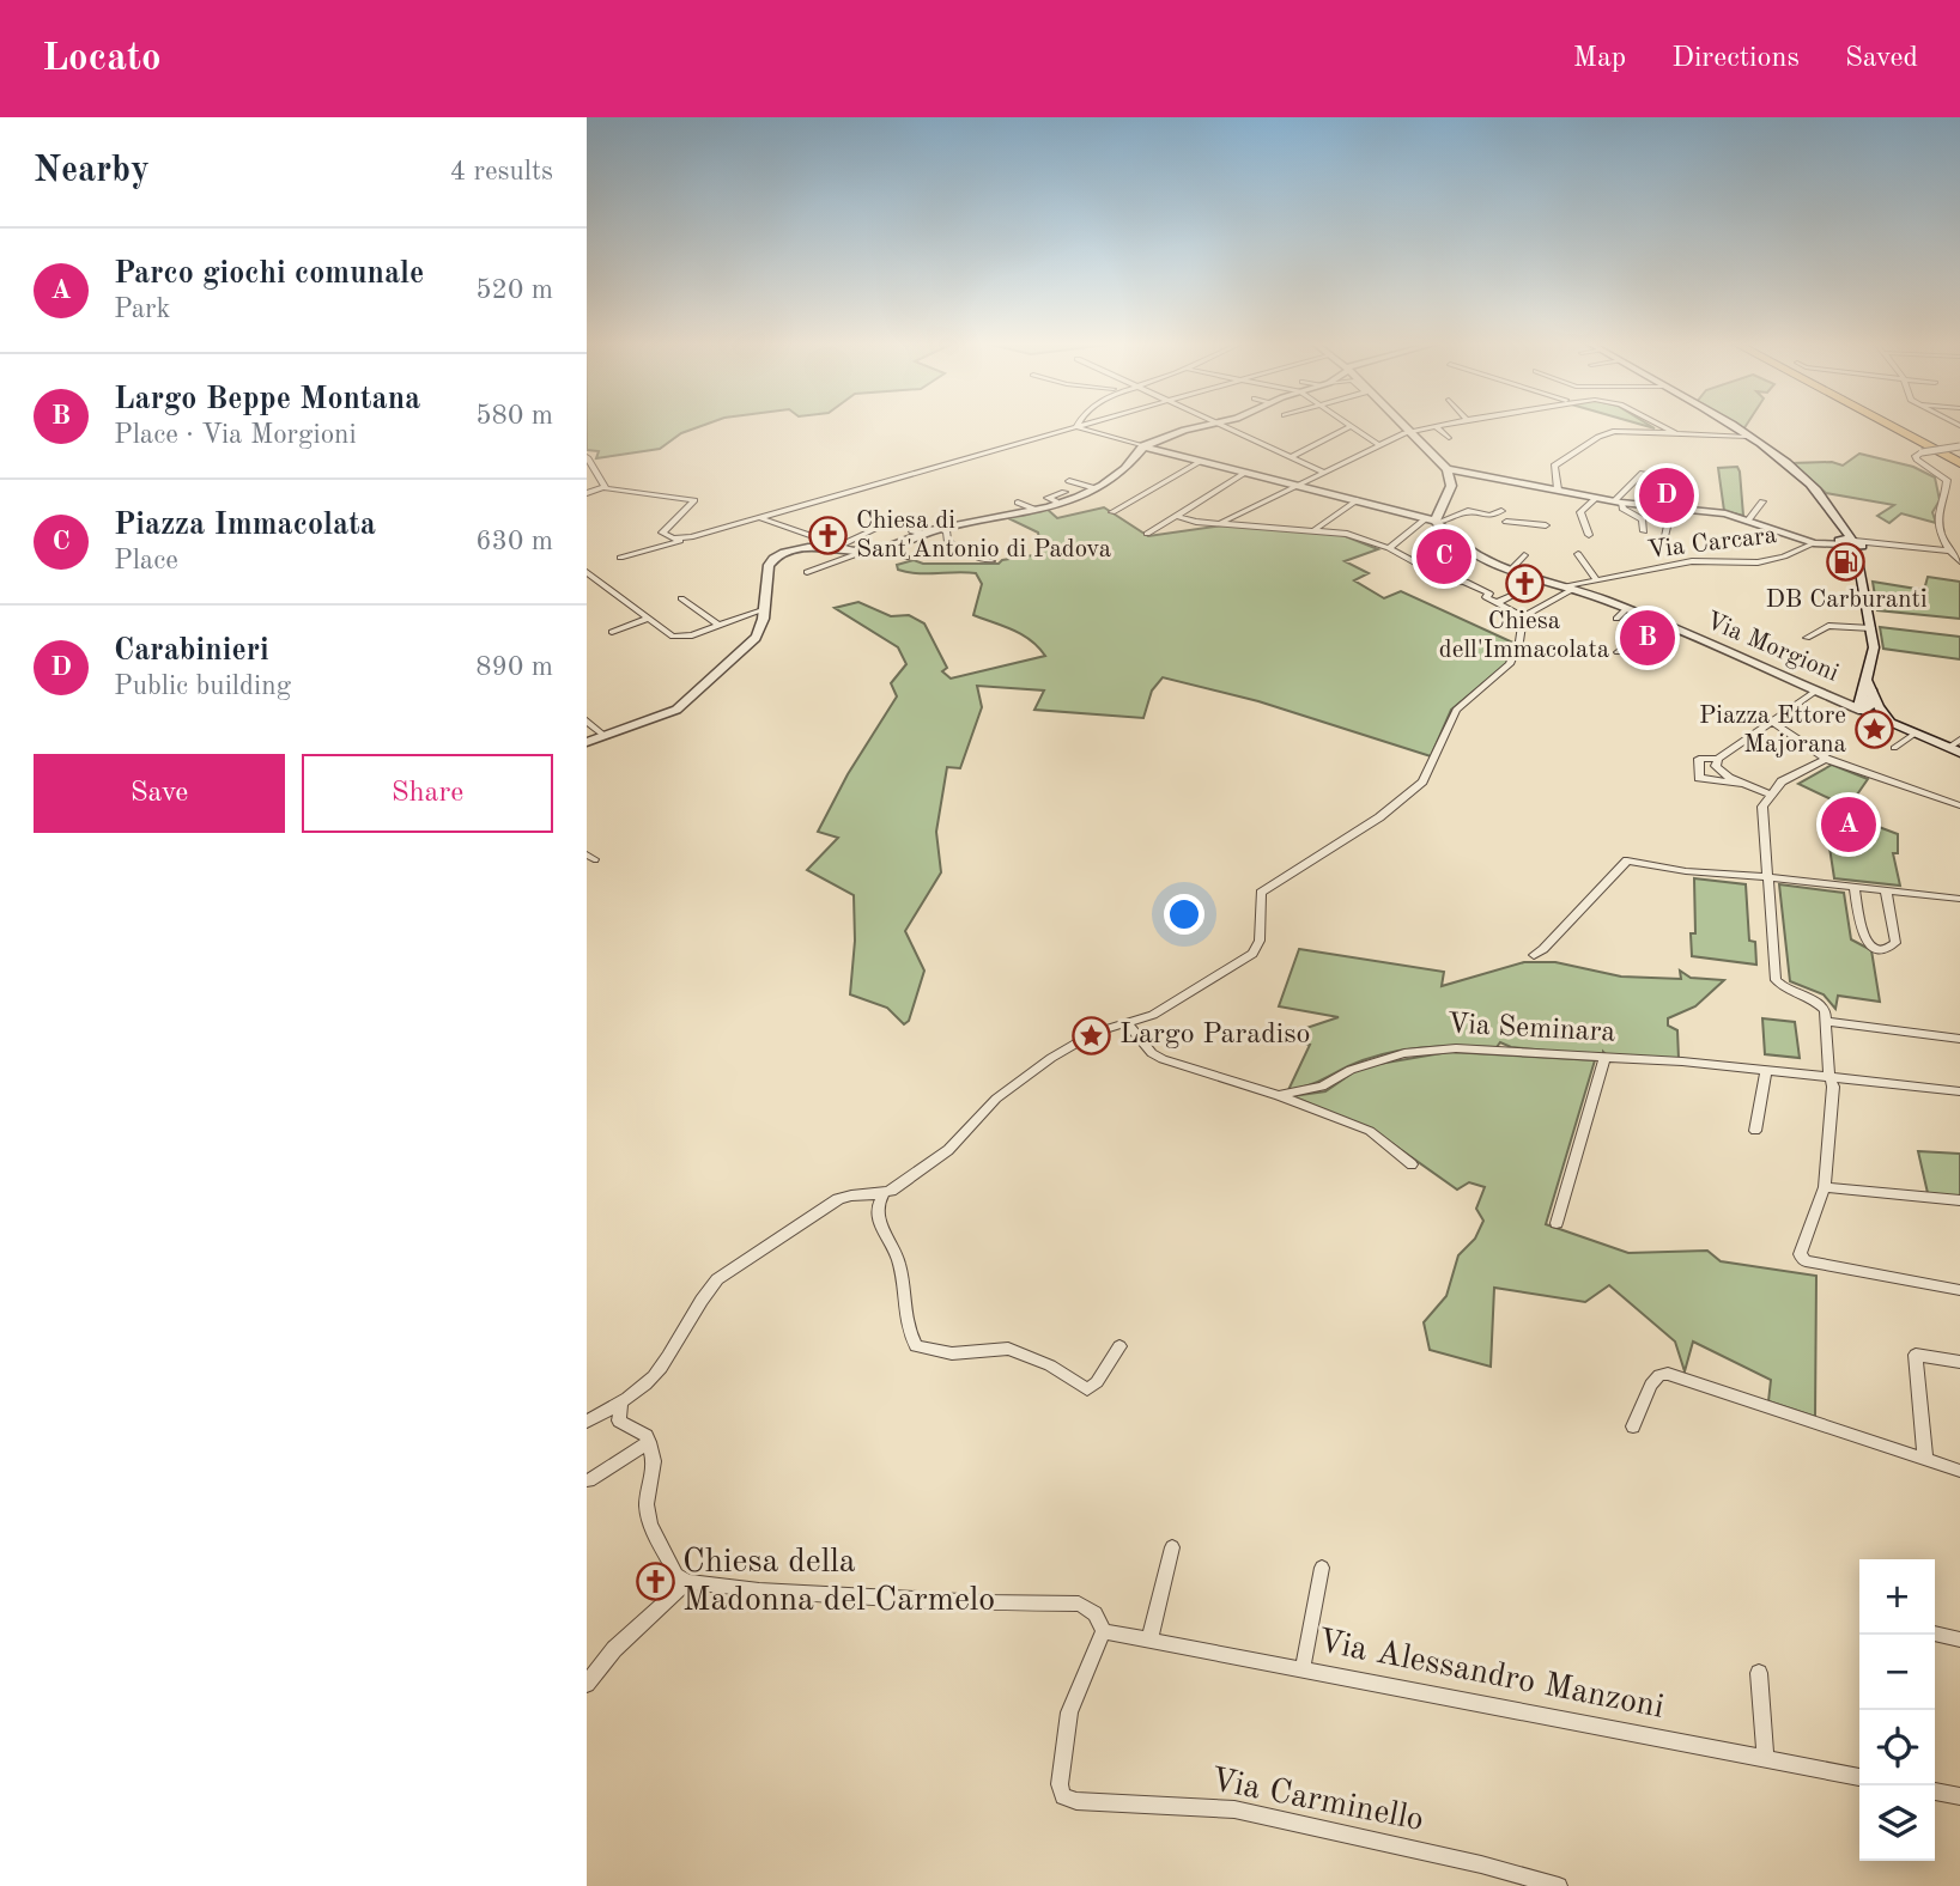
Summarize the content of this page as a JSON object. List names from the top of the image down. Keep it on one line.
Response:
{"streets":{"street":["Via Carcara","Via Morgioni","Via Seminara","Via Alessandro Manzoni","Via Carminello"]},"crossings":[["Via Carcara","Via Morgioni"],["Via Alessandro Manzoni","Via Carminello"]],"places":{"church":["Chiesa di Sant'Antonio di Padova","Chiesa dell'Immacolata","Chiesa della Madonna del Carmelo"],"fuel station":["DB Carburanti"],"place":["Piazza Ettore Majorana","Largo Paradiso"]},"page":{"header":"Locato","nav":["Map","Directions","Saved"],"heading":["Nearby","4 results"],"list":[{"mark":"A","name":"Parco giochi comunale","note":"Park","value":"520 m"},{"mark":"B","name":"Largo Beppe Montana","note":"Place · Via Morgioni","value":"580 m"},{"mark":"C","name":"Piazza Immacolata","note":"Place","value":"630 m"},{"mark":"D","name":"Carabinieri","note":"Public building","value":"890 m"}],"pins":["D","C","B","A"],"buttons":["Save","Share"],"map_buttons":["+","−"]}}
